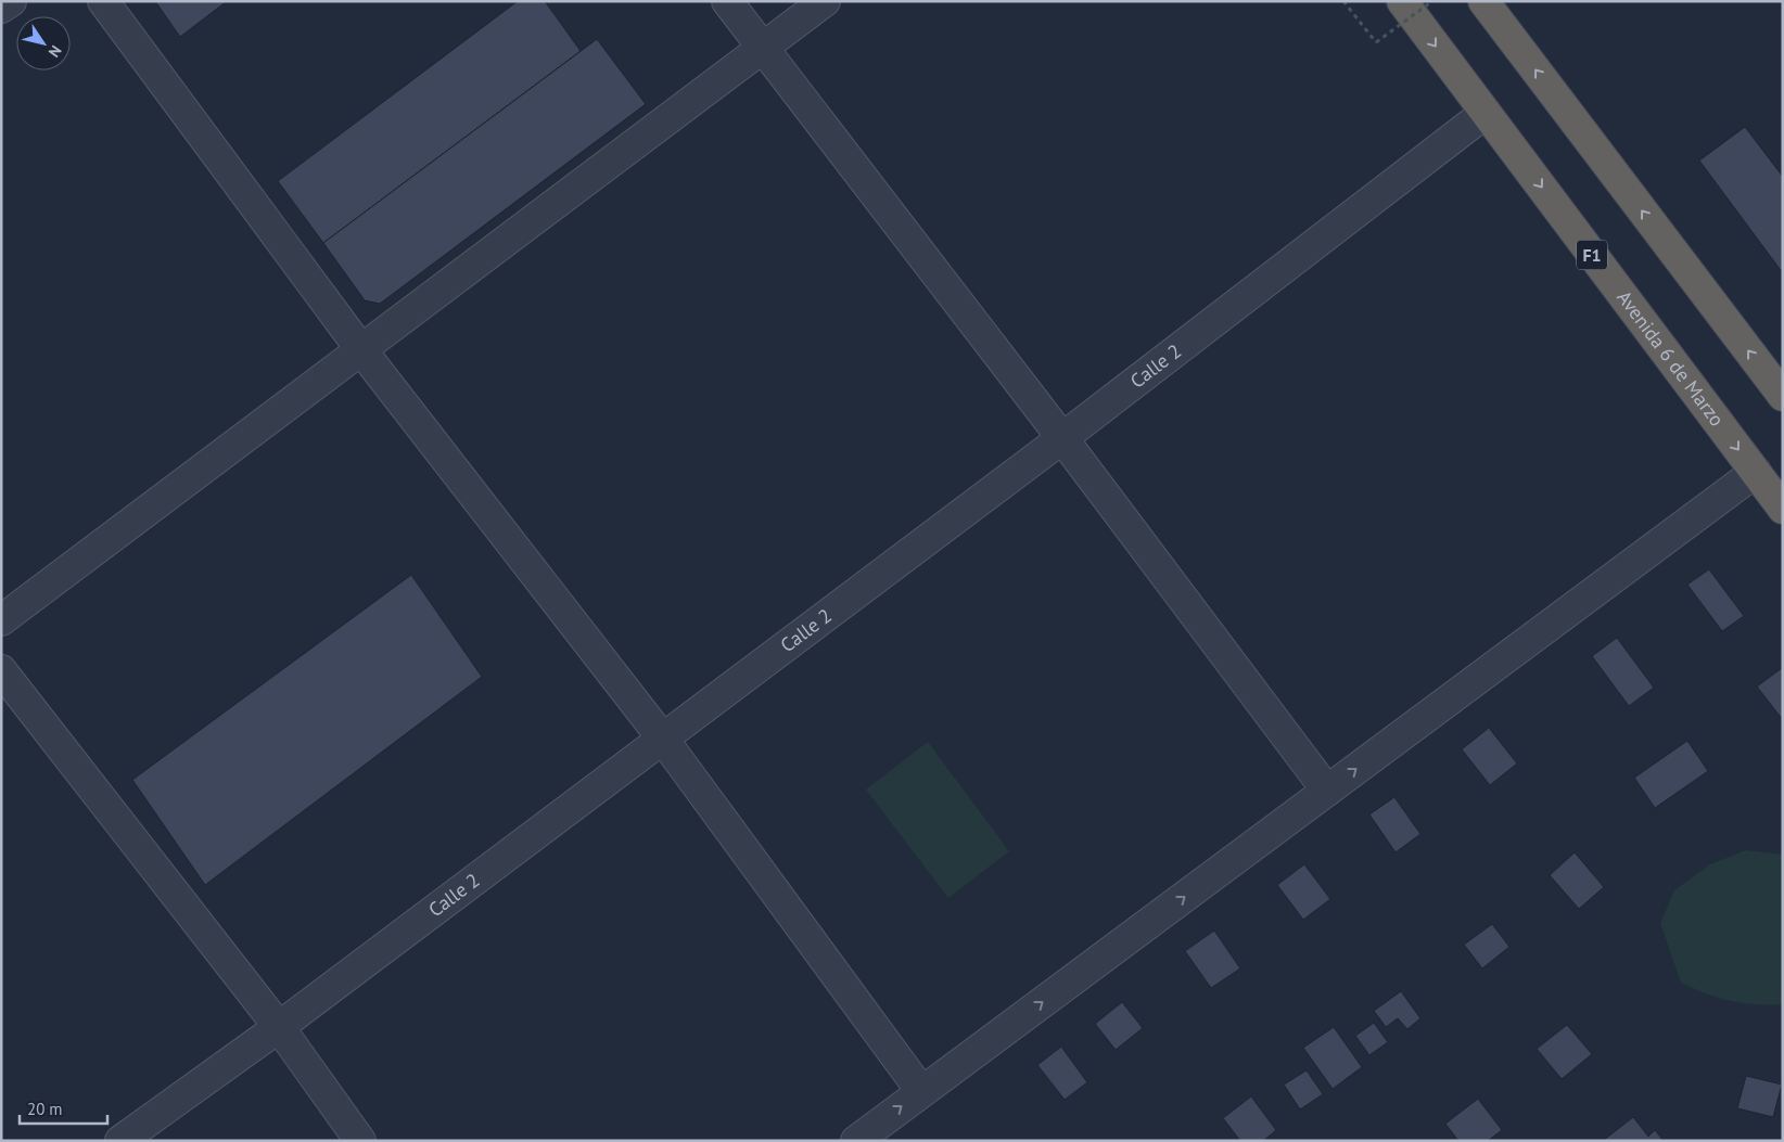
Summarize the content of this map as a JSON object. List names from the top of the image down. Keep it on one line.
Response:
{"streets":{"highway":["F1","Avenida 6 de Marzo"],"street":["Calle 2"]},"crossings":[["Avenida 6 de Marzo","Calle 2"]],"scale_bar":"20 m","north":"bottom right"}
